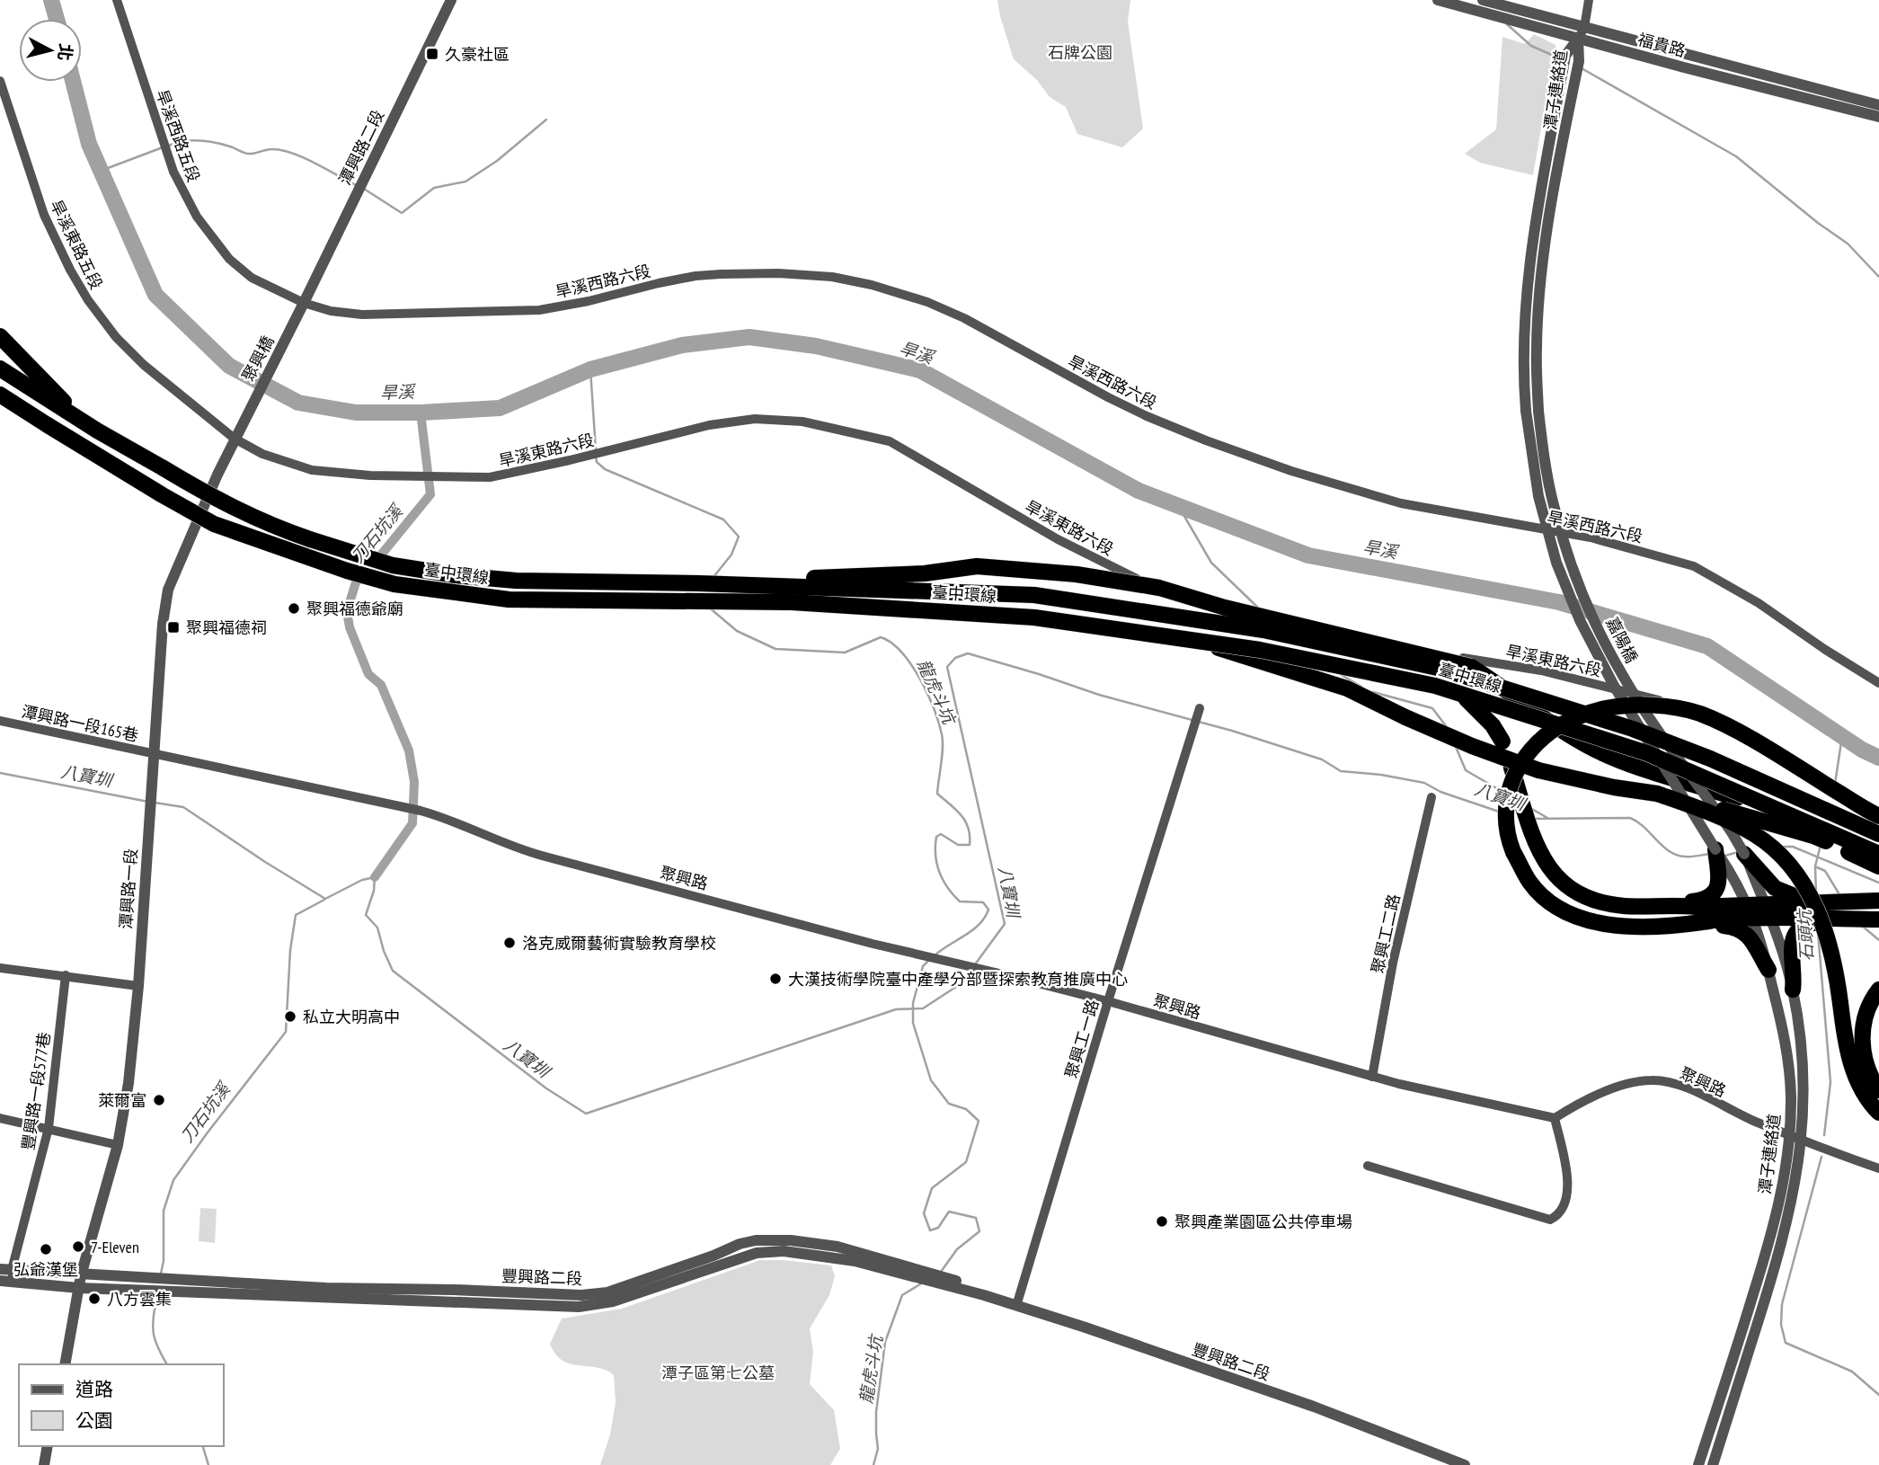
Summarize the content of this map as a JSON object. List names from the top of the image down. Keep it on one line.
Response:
{"streets":{"highway":["臺中環線"],"street":["福貴路","潭子連絡道","旱溪西路五段","潭興路二段","旱溪東路五段","旱溪西路六段","聚興橋","旱溪東路六段","嘉陽橋","潭興路一段165巷","聚興路","潭興路一段","聚興工二路","聚興工一路","豐興路一段577巷","豐興路二段"]},"crossings":[["福貴路","潭子連絡道"],["潭子連絡道","嘉陽橋"],["潭子連絡道","聚興路"],["旱溪西路五段","潭興路二段"],["旱溪西路五段","旱溪西路六段"],["旱溪西路五段","聚興橋"],["潭興路二段","旱溪西路六段"],["潭興路二段","聚興橋"],["旱溪東路五段","旱溪東路六段"],["旱溪東路五段","潭興路一段"],["旱溪西路六段","聚興橋"],["聚興橋","潭興路一段"],["旱溪東路六段","潭興路一段"],["潭興路一段165巷","聚興路"],["潭興路一段165巷","潭興路一段"],["聚興路","潭興路一段"],["聚興路","聚興工二路"],["聚興路","聚興工一路"],["潭興路一段","豐興路二段"],["聚興工一路","豐興路二段"],["豐興路一段577巷","豐興路二段"]],"water":["旱溪","刀石坑溪","龍虎斗坑","八寶圳","石頭坑"],"parks":["石牌公園","潭子區第七公墓"],"places":{"transit":["久豪社區","聚興福德祠"],"other":["聚興福德爺廟","洛克威爾藝術實驗教育學校","大漢技術學院臺中產學分部暨探索教育推廣中心","私立大明高中","萊爾富","聚興產業園區公共停車場","7-Eleven","弘爺漢堡","八方雲集"]},"legend":["道路","公園"],"north":"right"}
